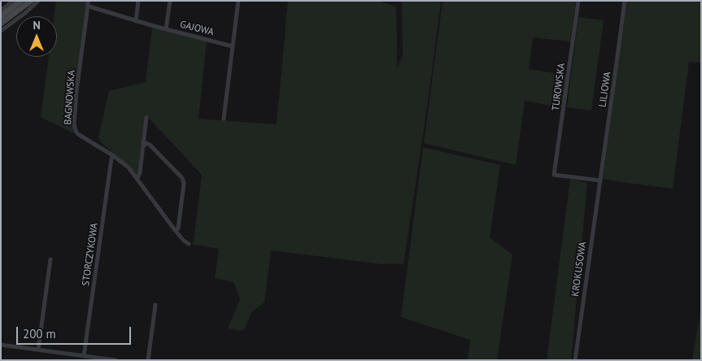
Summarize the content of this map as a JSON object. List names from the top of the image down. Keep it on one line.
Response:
{"streets":{"street":["GAJOWA","TUROWSKA","LILIOWA","BAGNOWSKA","STORCZYKOWA","KROKUSOWA"]},"crossings":[["GAJOWA","BAGNOWSKA"],["TUROWSKA","LILIOWA"],["TUROWSKA","KROKUSOWA"],["LILIOWA","KROKUSOWA"],["BAGNOWSKA","STORCZYKOWA"]],"scale_bar":"200 m","north":"top"}
